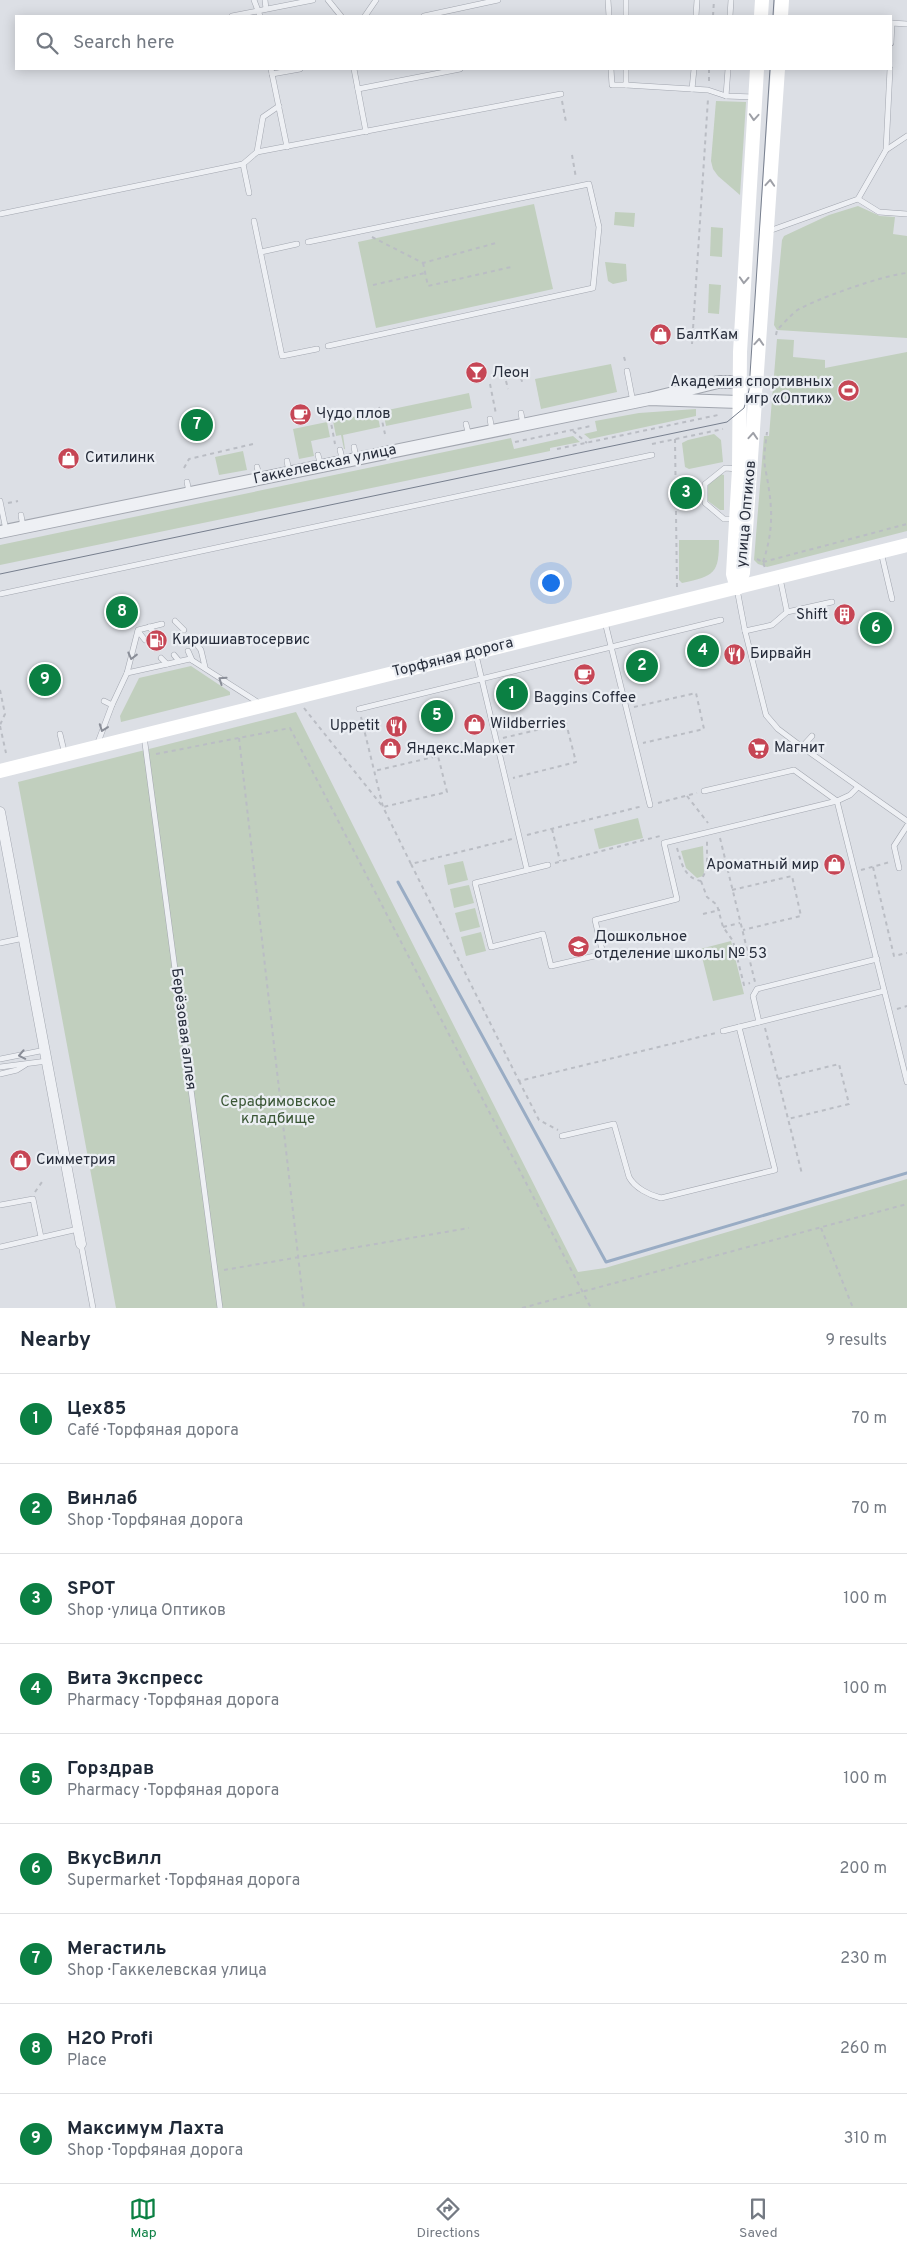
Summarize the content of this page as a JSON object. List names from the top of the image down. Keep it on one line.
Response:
{"streets":{"main road":["улица Оптиков","Торфяная дорога"],"street":["Гаккелевская улица"],"lane":["Берёзовая аллея"]},"crossings":[["Гаккелевская улица","улица Оптиков"],["улица Оптиков","Торфяная дорога"],["Торфяная дорога","Берёзовая аллея"]],"parks":["Серафимовское кладбище"],"places":{"shop":["БалтКам","Ситилинк","Wildberries","Яндекс.Маркет","Ароматный мир","Симметрия"],"bar":["Леон"],"sports":["Академия спортивных игр «Оптик»"],"cafe":["Чудо плов","Baggins Coffee"],"building":["Shift"],"fuel station":["Киришиавтосервис"],"restaurant":["Бирвайн","Uppetit"],"supermarket":["Магнит"],"school or university":["Дошкольное отделение школы № 53"]},"page":{"search":"Search here","pins":["7","3","8","6","4","2","9","1","5"],"heading":["Nearby","9 results"],"list":[{"mark":"1","name":"Цех85","note":"Café · Торфяная дорога","value":"70 m"},{"mark":"2","name":"Винлаб","note":"Shop · Торфяная дорога","value":"70 m"},{"mark":"3","name":"SPOT","note":"Shop · улица Оптиков","value":"100 m"},{"mark":"4","name":"Вита Экспресс","note":"Pharmacy · Торфяная дорога","value":"100 m"},{"mark":"5","name":"Горздрав","note":"Pharmacy · Торфяная дорога","value":"100 m"},{"mark":"6","name":"ВкусВилл","note":"Supermarket · Торфяная дорога","value":"200 m"},{"mark":"7","name":"Мегастиль","note":"Shop · Гаккелевская улица","value":"230 m"},{"mark":"8","name":"H2O Profi","note":"Place","value":"260 m"},{"mark":"9","name":"Максимум Лахта","note":"Shop · Торфяная дорога","value":"310 m"}],"nav":["Map","Directions","Saved"]}}
